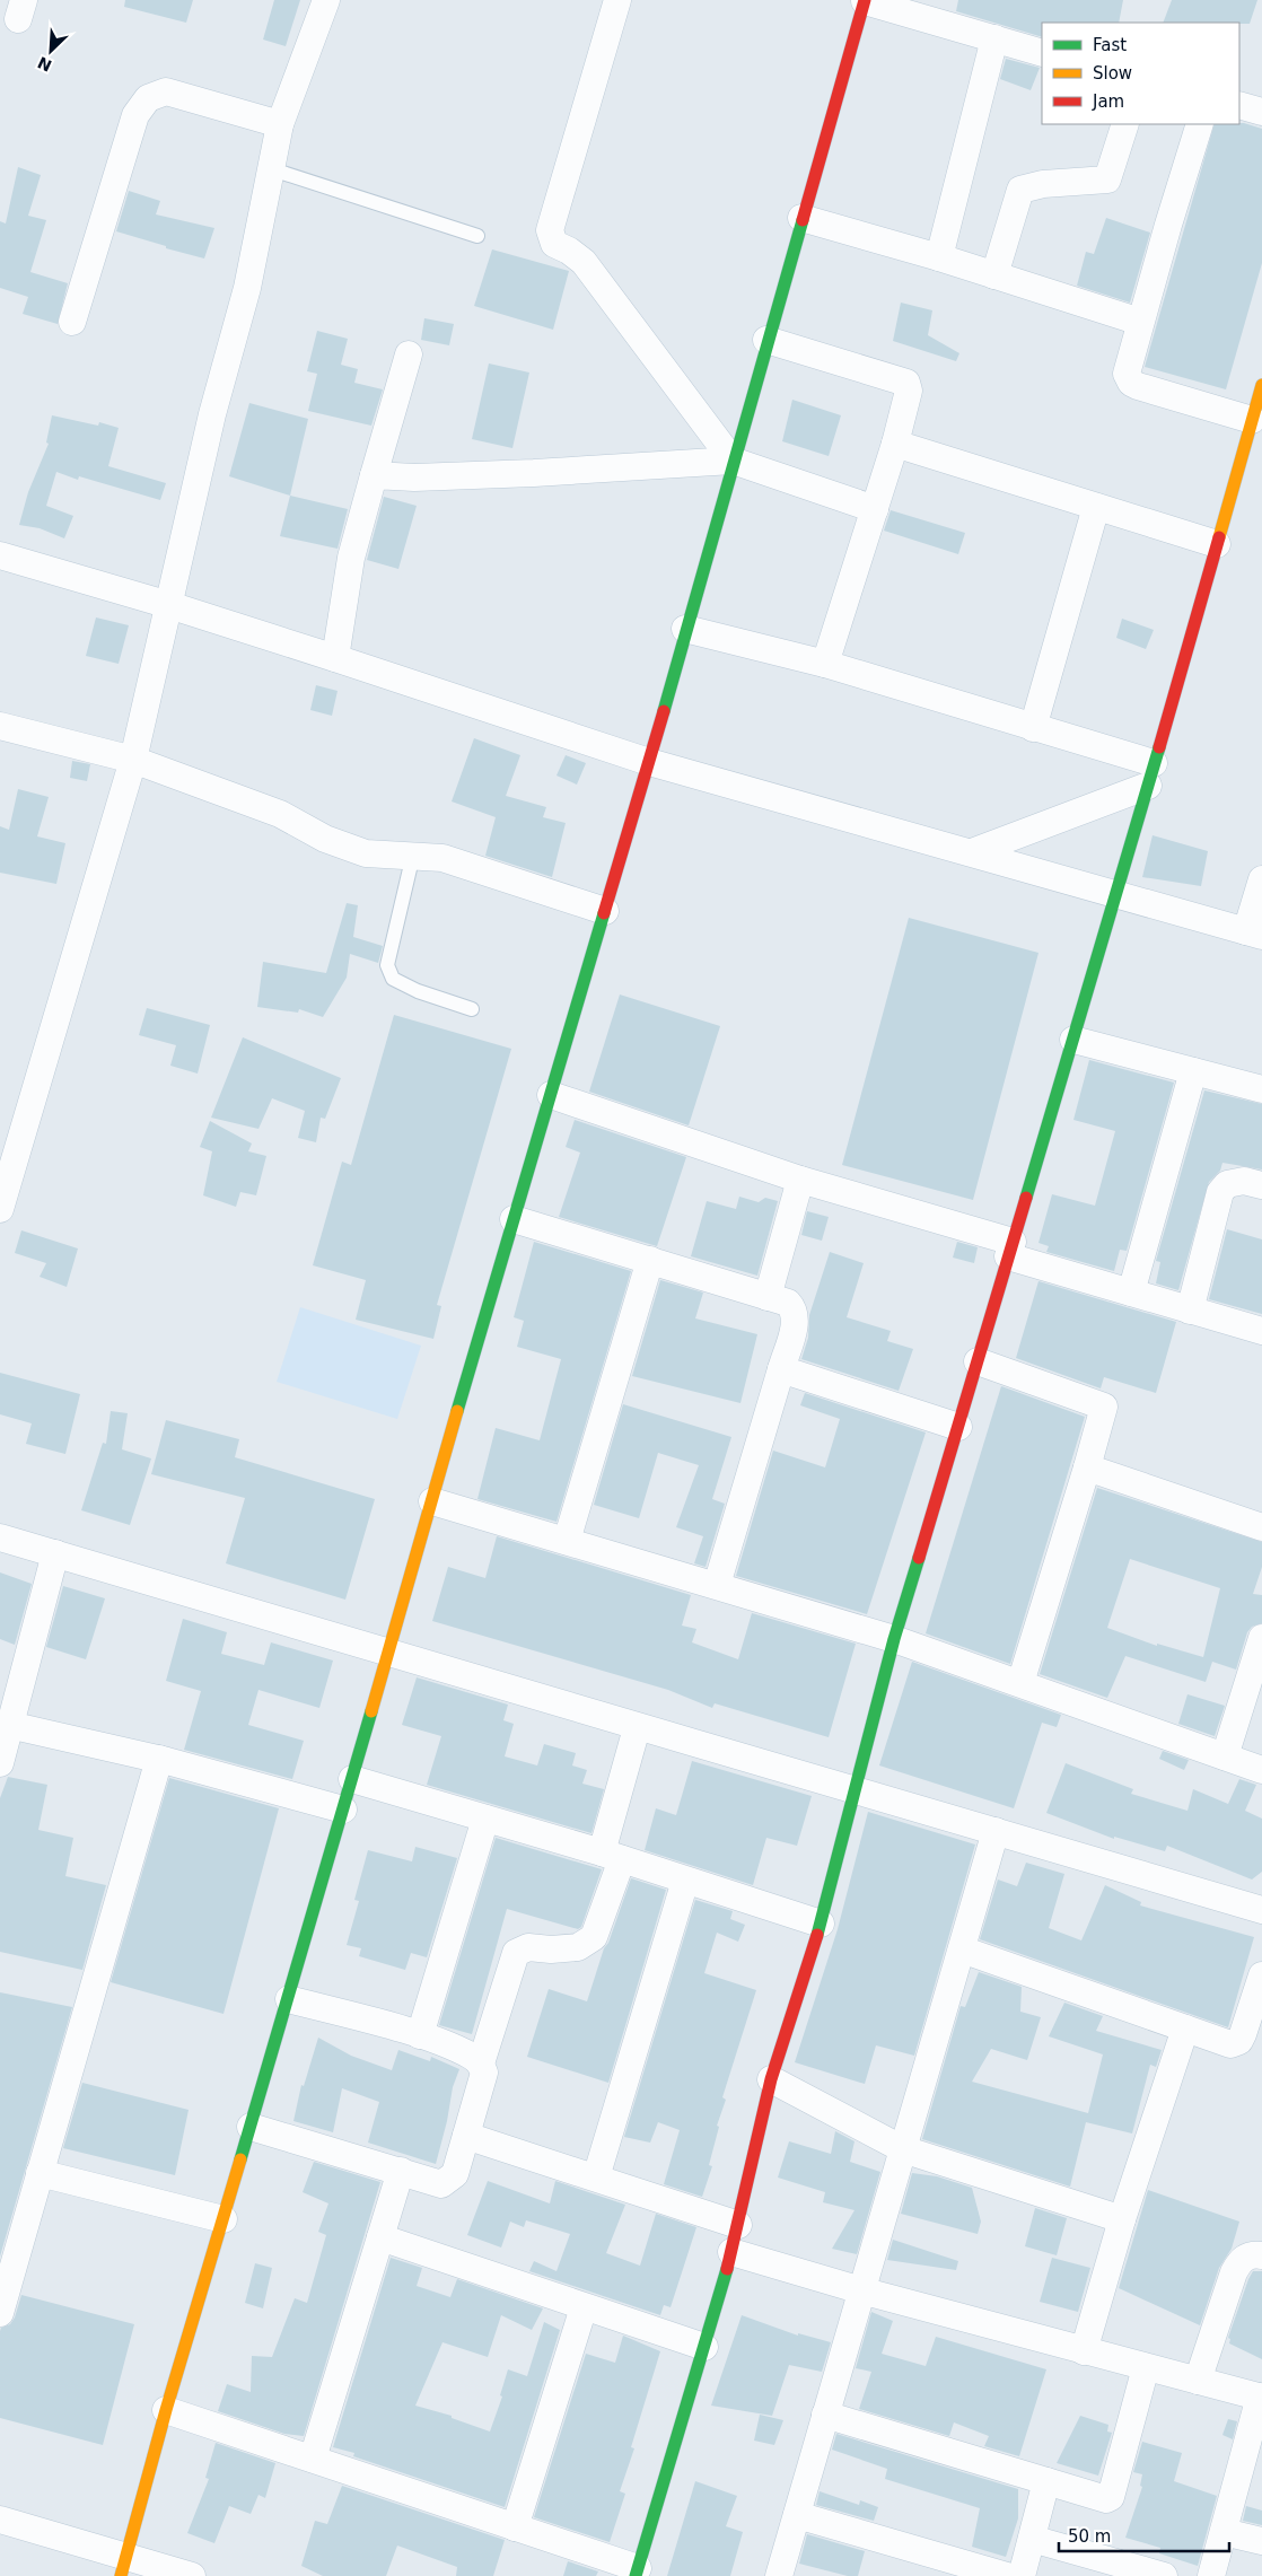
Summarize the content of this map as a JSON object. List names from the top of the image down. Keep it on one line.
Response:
{"legend":["Fast","Slow","Jam"],"scale_bar":"50 m","north":"bottom left"}
